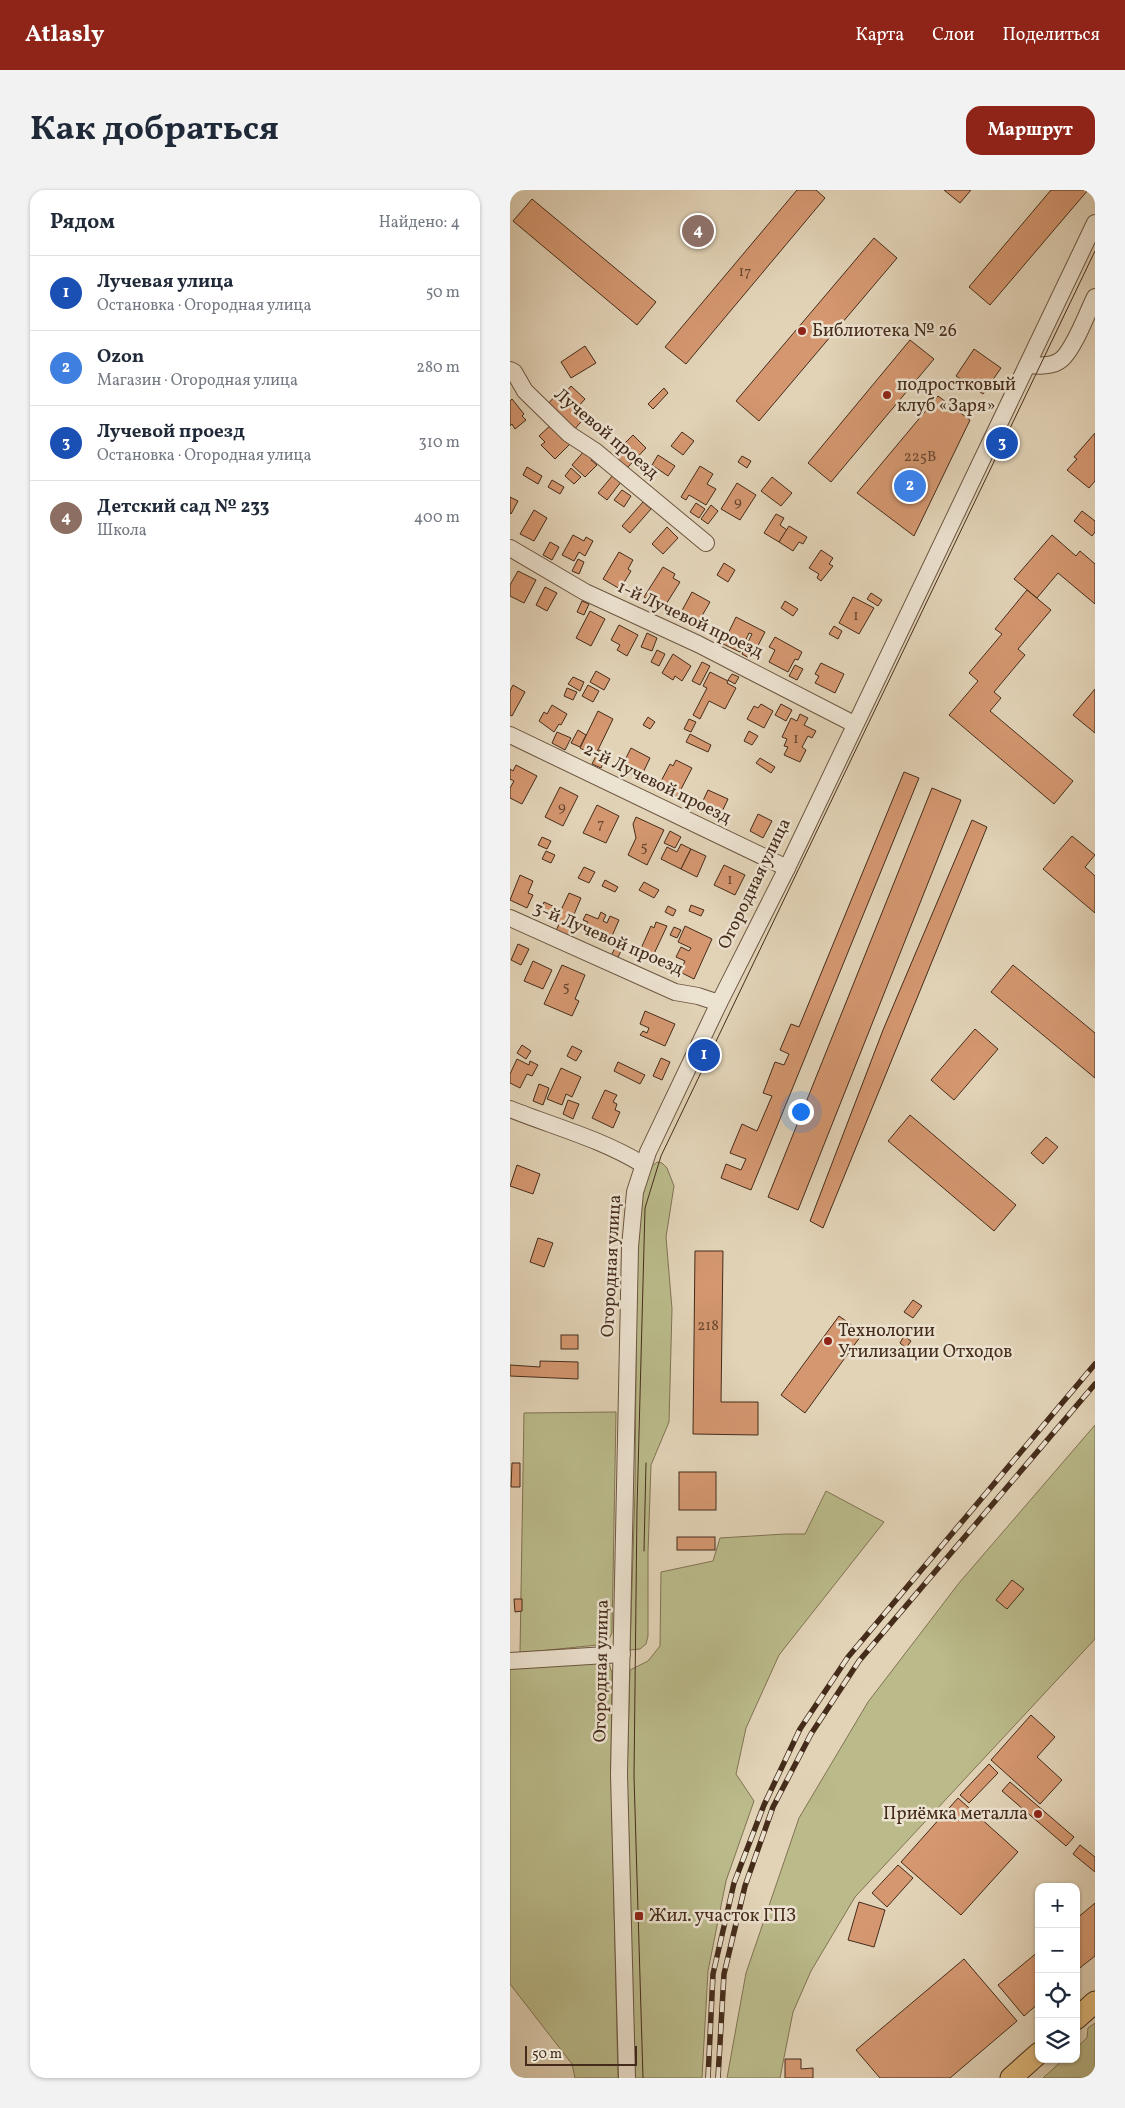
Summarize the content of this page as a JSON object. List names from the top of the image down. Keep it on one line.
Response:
{"streets":{"street":["Лучевой проезд","1-й Лучевой проезд","2-й Лучевой проезд","Огородная улица","3-й Лучевой проезд"]},"crossings":[["1-й Лучевой проезд","Огородная улица"],["2-й Лучевой проезд","Огородная улица"],["Огородная улица","3-й Лучевой проезд"]],"places":{"other":["Библиотека № 26","подростковый клуб «Заря»","Технологии Утилизации Отходов","Приёмка металла"],"transit":["Жил. участок ГПЗ"]},"house_numbers":["17","225В","9","1","1","9","7","5","1","5","218"],"scale_bar":"50 m","page":{"header":"Atlasly","nav":["Карта","Слои","Поделиться"],"title":"Как добраться","buttons":"Маршрут","heading":["Рядом","Найдено: 4"],"pins":["4","3","2","1"],"list":[{"mark":"1","name":"Лучевая улица","note":"Остановка · Огородная улица","value":"50 m"},{"mark":"2","name":"Ozon","note":"Магазин · Огородная улица","value":"280 m"},{"mark":"3","name":"Лучевой проезд","note":"Остановка · Огородная улица","value":"310 m"},{"mark":"4","name":"Детский сад № 233","note":"Школа","value":"400 m"}],"map_buttons":["+","−"],"scale":"50 m"}}
